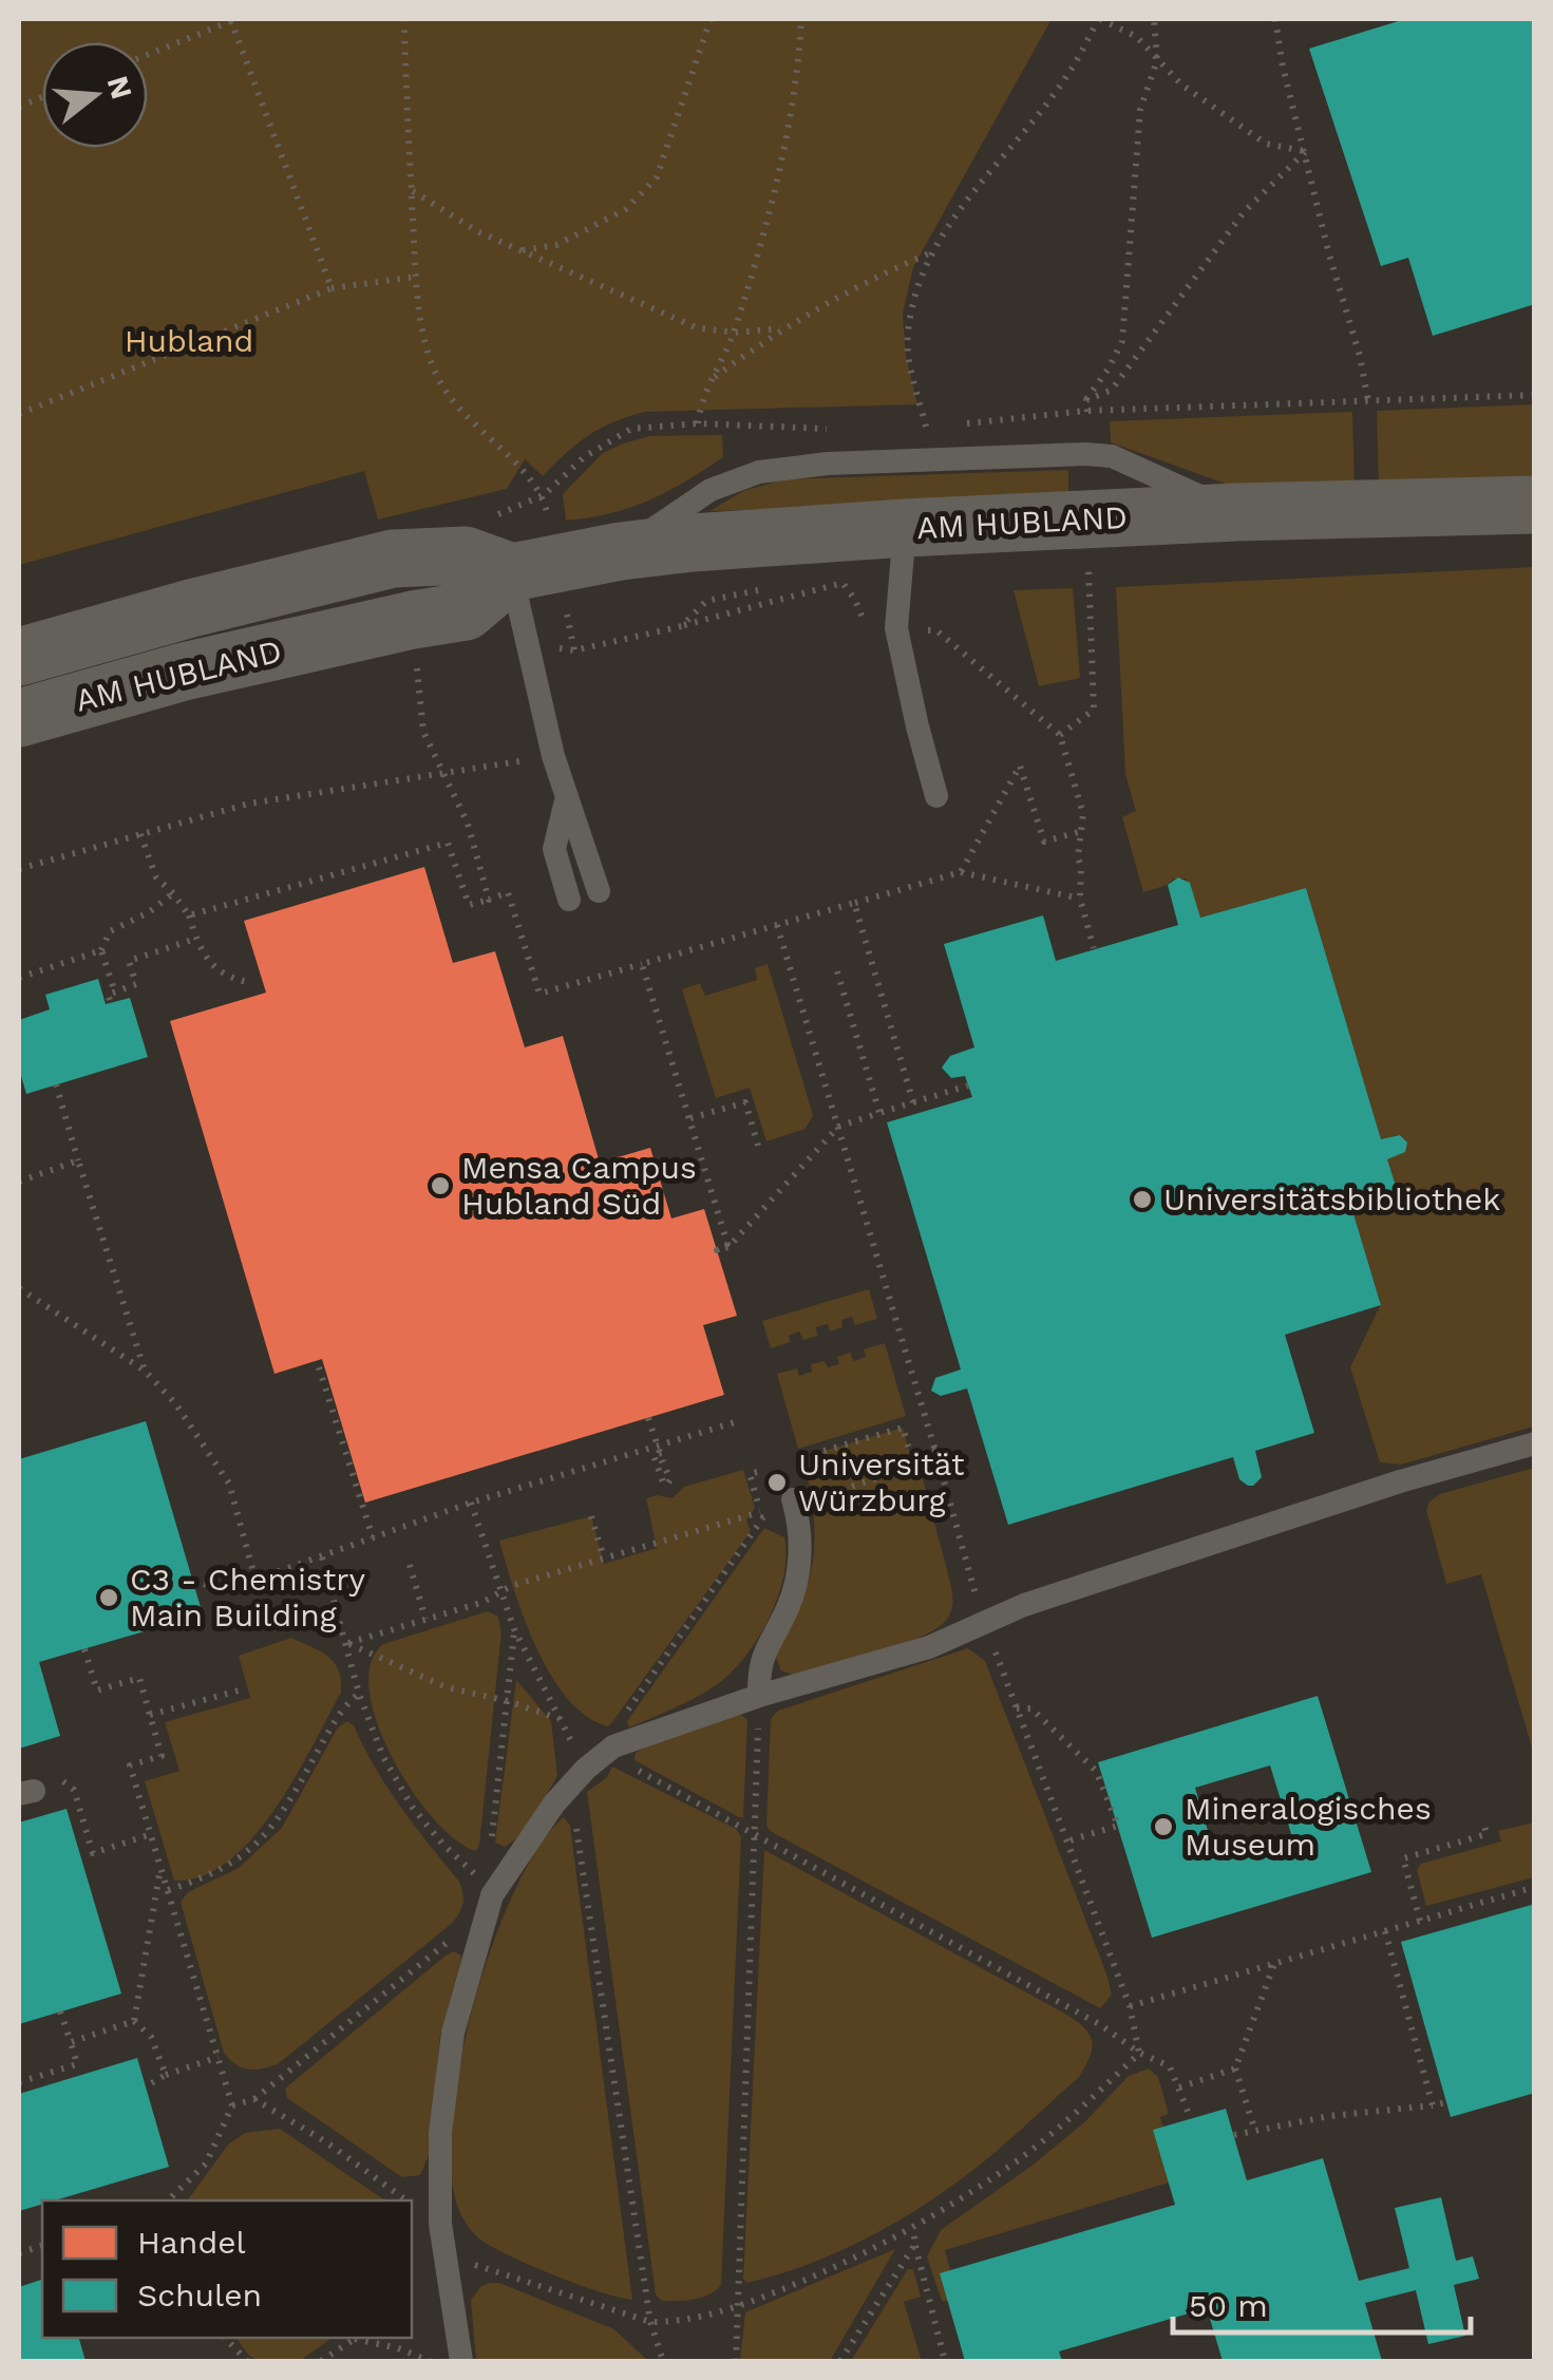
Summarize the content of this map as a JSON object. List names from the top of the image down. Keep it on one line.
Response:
{"streets":{"street":["AM HUBLAND"]},"parks":["Hubland"],"places":["Mensa Campus Hubland Süd","Universitätsbibliothek","Universität Würzburg","C3 - Chemistry Main Building","Mineralogisches Museum"],"legend":["Handel","Schulen"],"scale_bar":"50 m","north":"right"}
